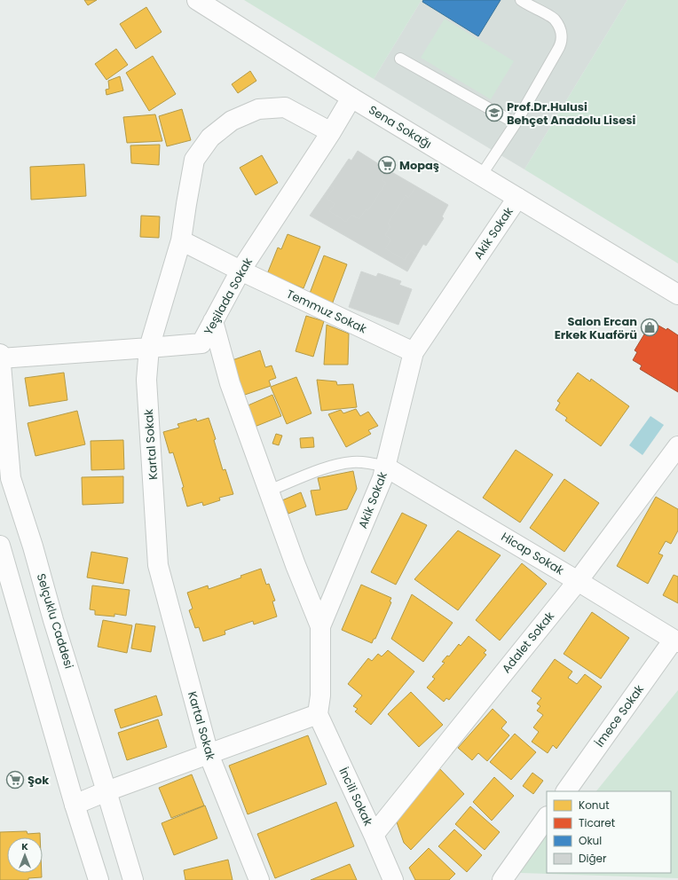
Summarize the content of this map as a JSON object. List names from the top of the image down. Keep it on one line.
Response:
{"streets":{"street":["Sena Sokağı","Akik Sokak","Yeşilada Sokak","Temmuz Sokak","Kartal Sokak","Hicap Sokak","Selçuklu Caddesi","Adalet Sokak","İmece Sokak","İncili Sokak"]},"crossings":[["Sena Sokağı","Akik Sokak"],["Sena Sokağı","Yeşilada Sokak"],["Akik Sokak","Temmuz Sokak"],["Akik Sokak","Hicap Sokak"],["Akik Sokak","İncili Sokak"],["Yeşilada Sokak","Temmuz Sokak"],["Yeşilada Sokak","Kartal Sokak"],["Yeşilada Sokak","Selçuklu Caddesi"],["Temmuz Sokak","Kartal Sokak"],["Hicap Sokak","Adalet Sokak"],["Hicap Sokak","İmece Sokak"],["Adalet Sokak","İncili Sokak"]],"places":{"school or university":["Prof.Dr.Hulusi Behçet Anadolu Lisesi"],"supermarket":["Mopaş","Şok"],"shop":["Salon Ercan Erkek Kuaförü"]},"legend":["Konut","Ticaret","Okul","Diğer"],"north":"top"}
